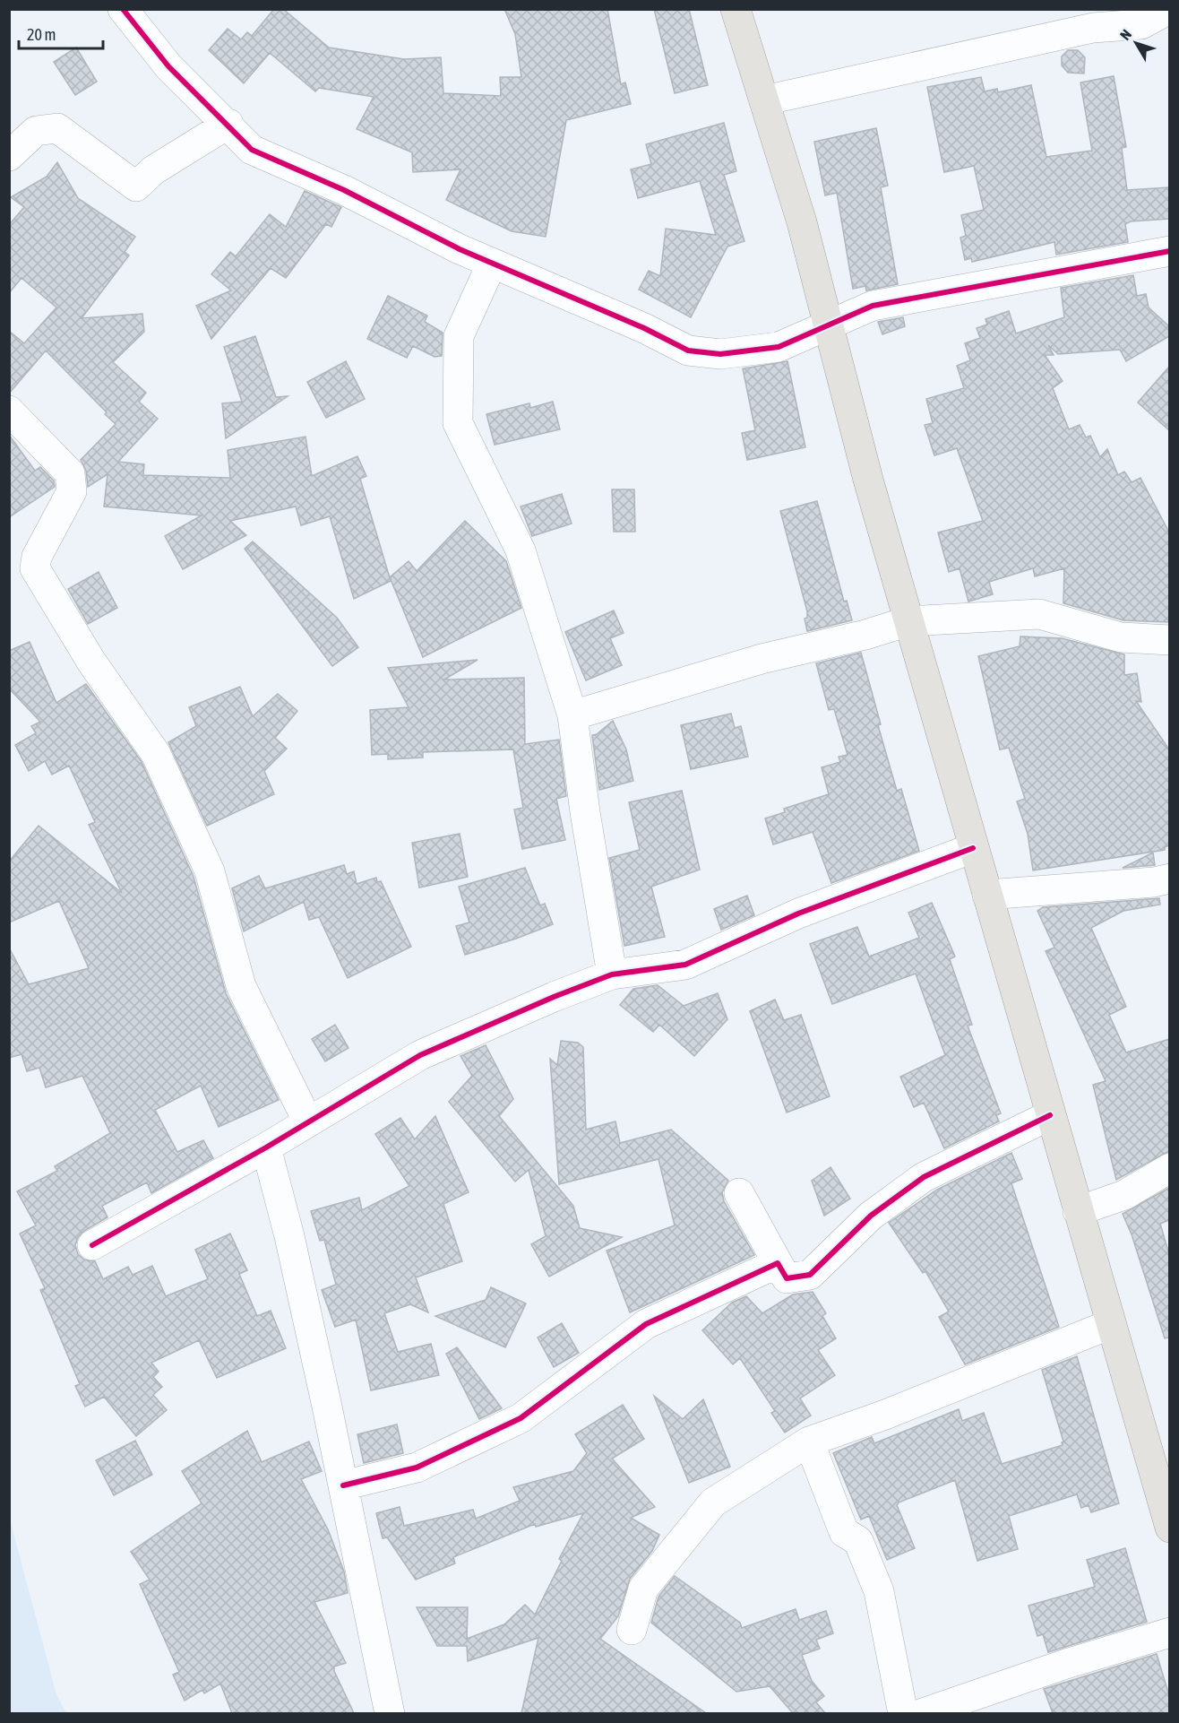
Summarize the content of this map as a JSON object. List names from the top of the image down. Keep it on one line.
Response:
{"scale_bar":"20 m","north":"top left"}
